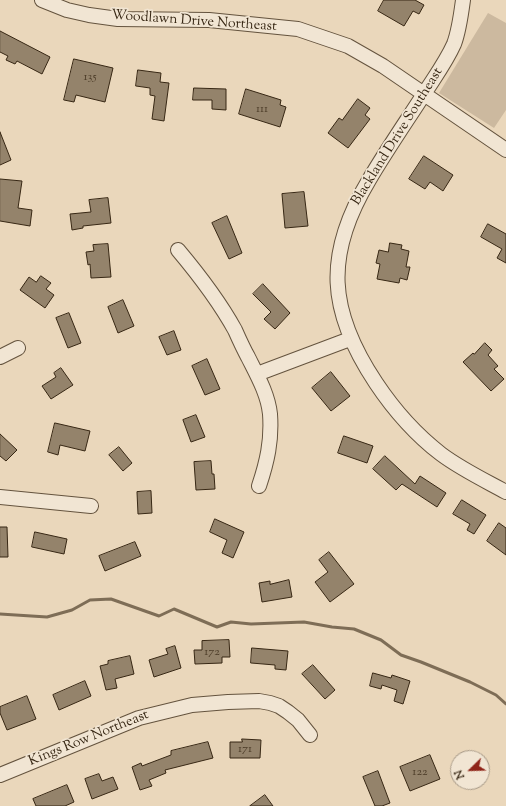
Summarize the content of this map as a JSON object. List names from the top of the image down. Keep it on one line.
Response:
{"streets":{"street":["Woodlawn Drive Northeast","Blackland Drive Southeast","Kings Row Northeast"]},"crossings":[["Woodlawn Drive Northeast","Blackland Drive Southeast"]],"house_numbers":["135","111","172","171","122"],"north":"bottom left"}
